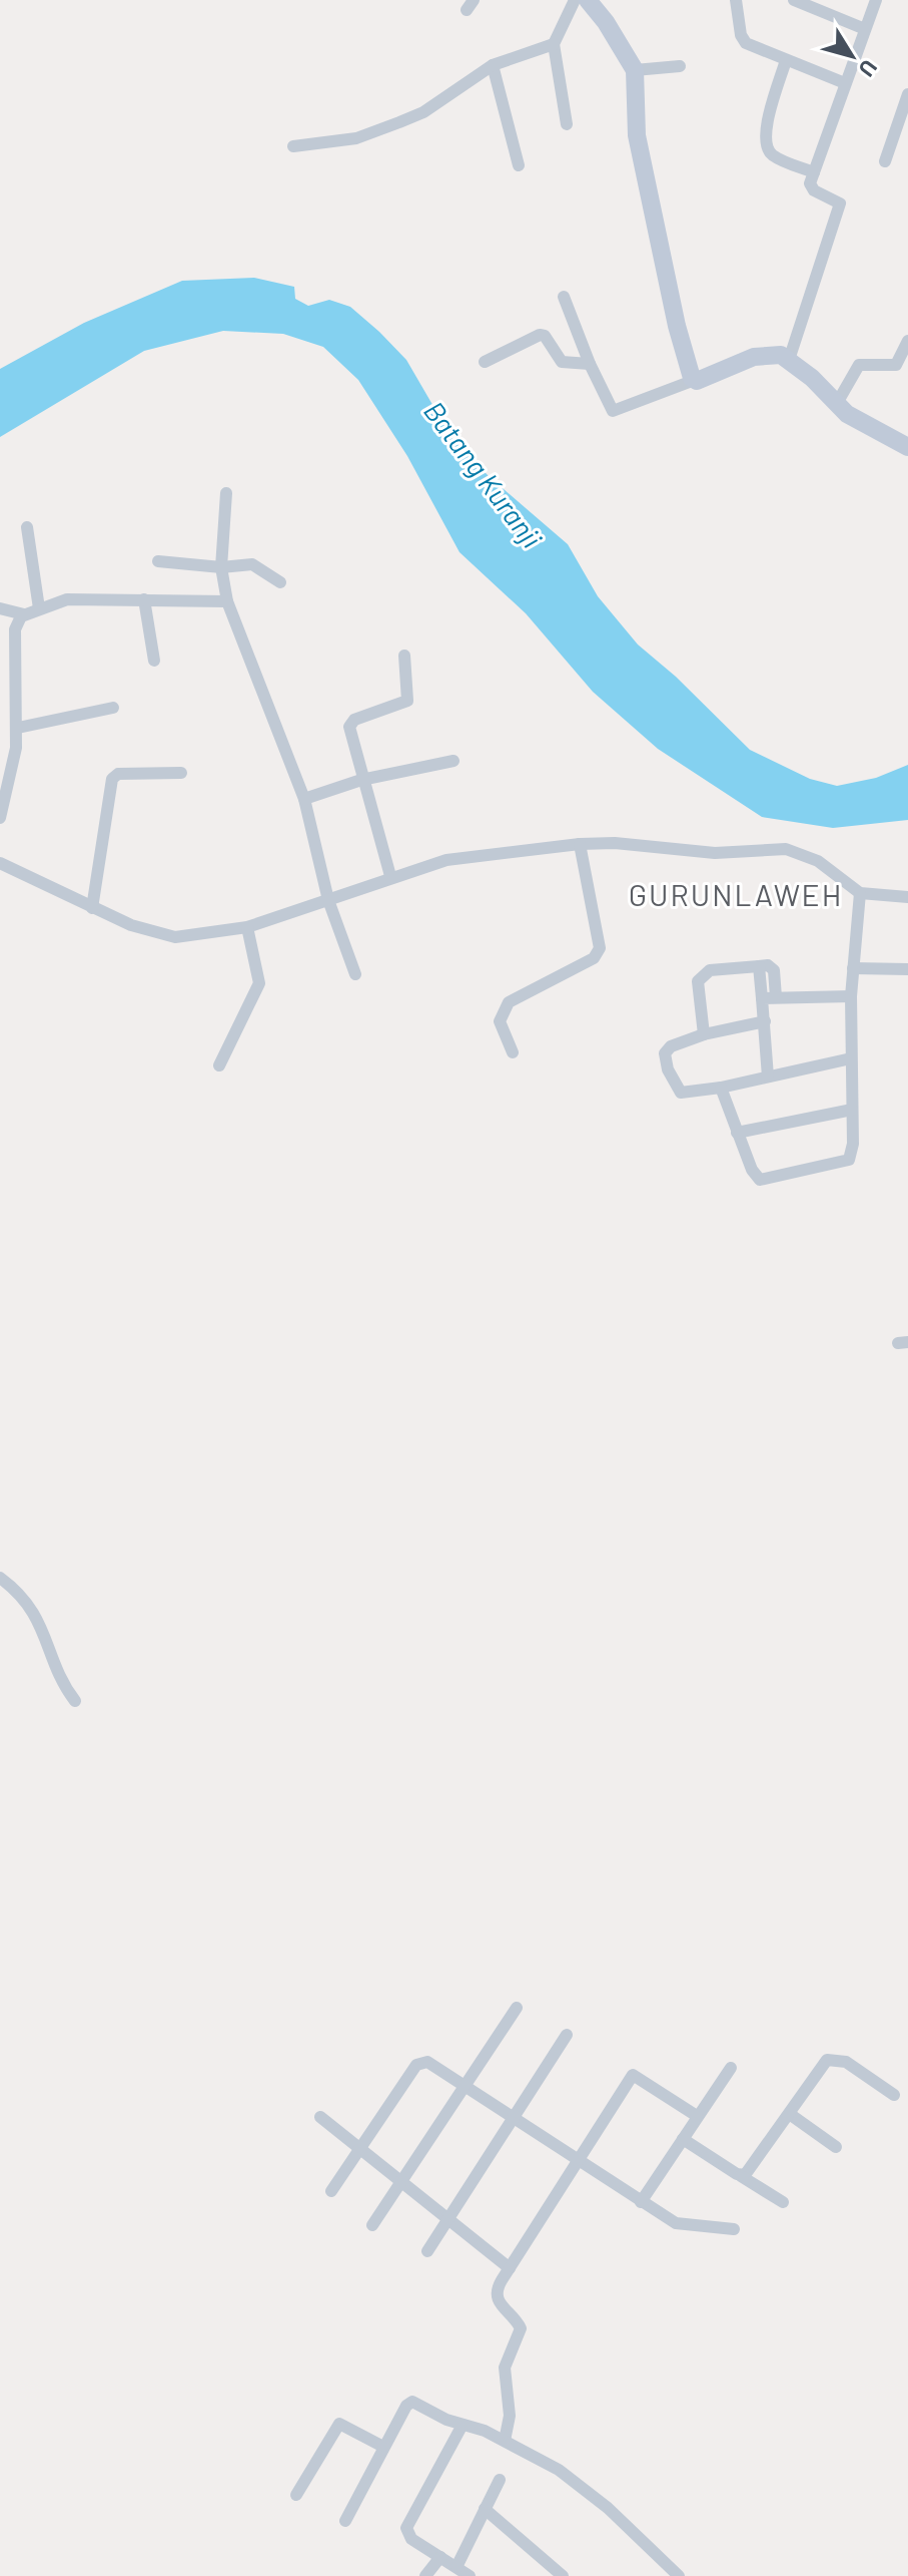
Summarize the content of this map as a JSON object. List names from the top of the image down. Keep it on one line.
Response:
{"districts":["GURUNLAWEH"],"water":["Batang Kuranji"],"north":"bottom right"}
